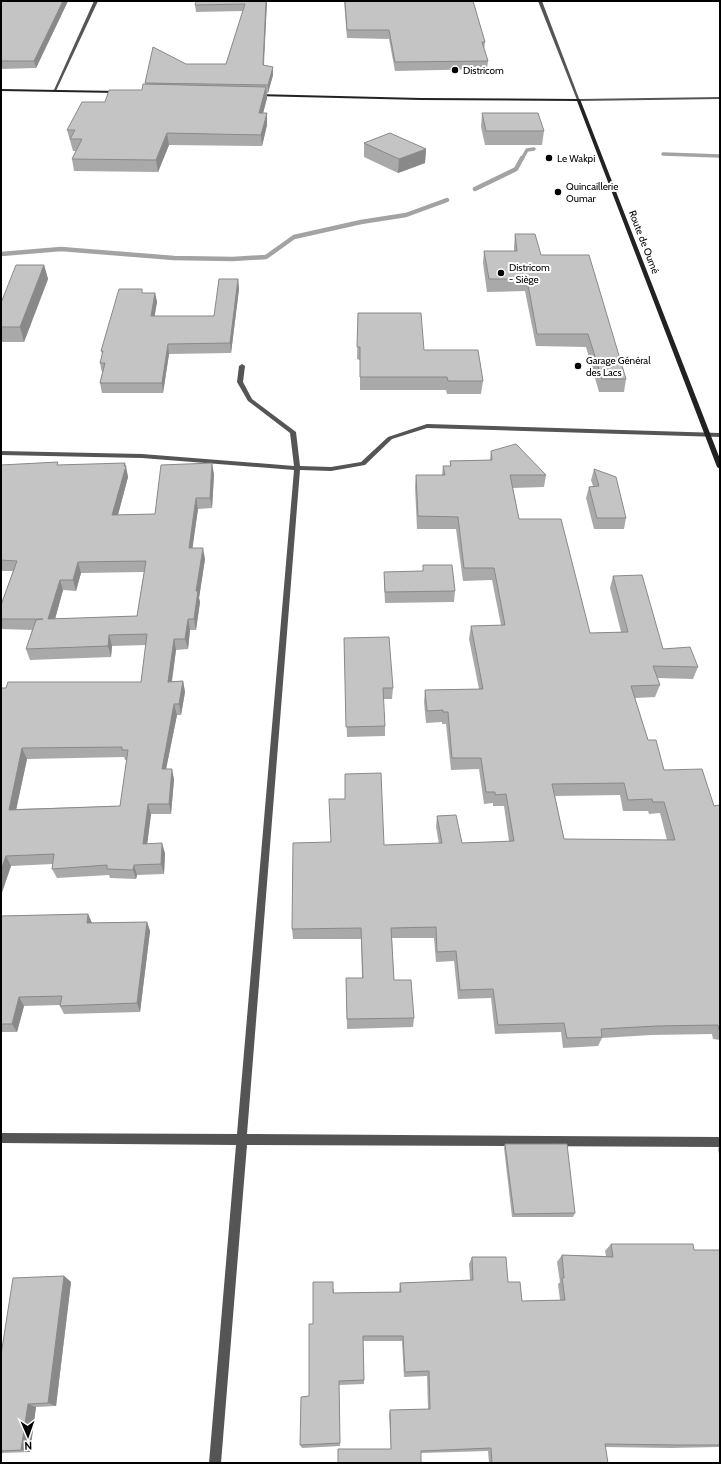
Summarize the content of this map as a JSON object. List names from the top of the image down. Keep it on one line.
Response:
{"streets":{"main road":["Route de Oumé"]},"places":["Districom","Le Wakpi","Quincaillerie Oumar","Districom - Siège","Garage Général des Lacs"],"north":"bottom"}
